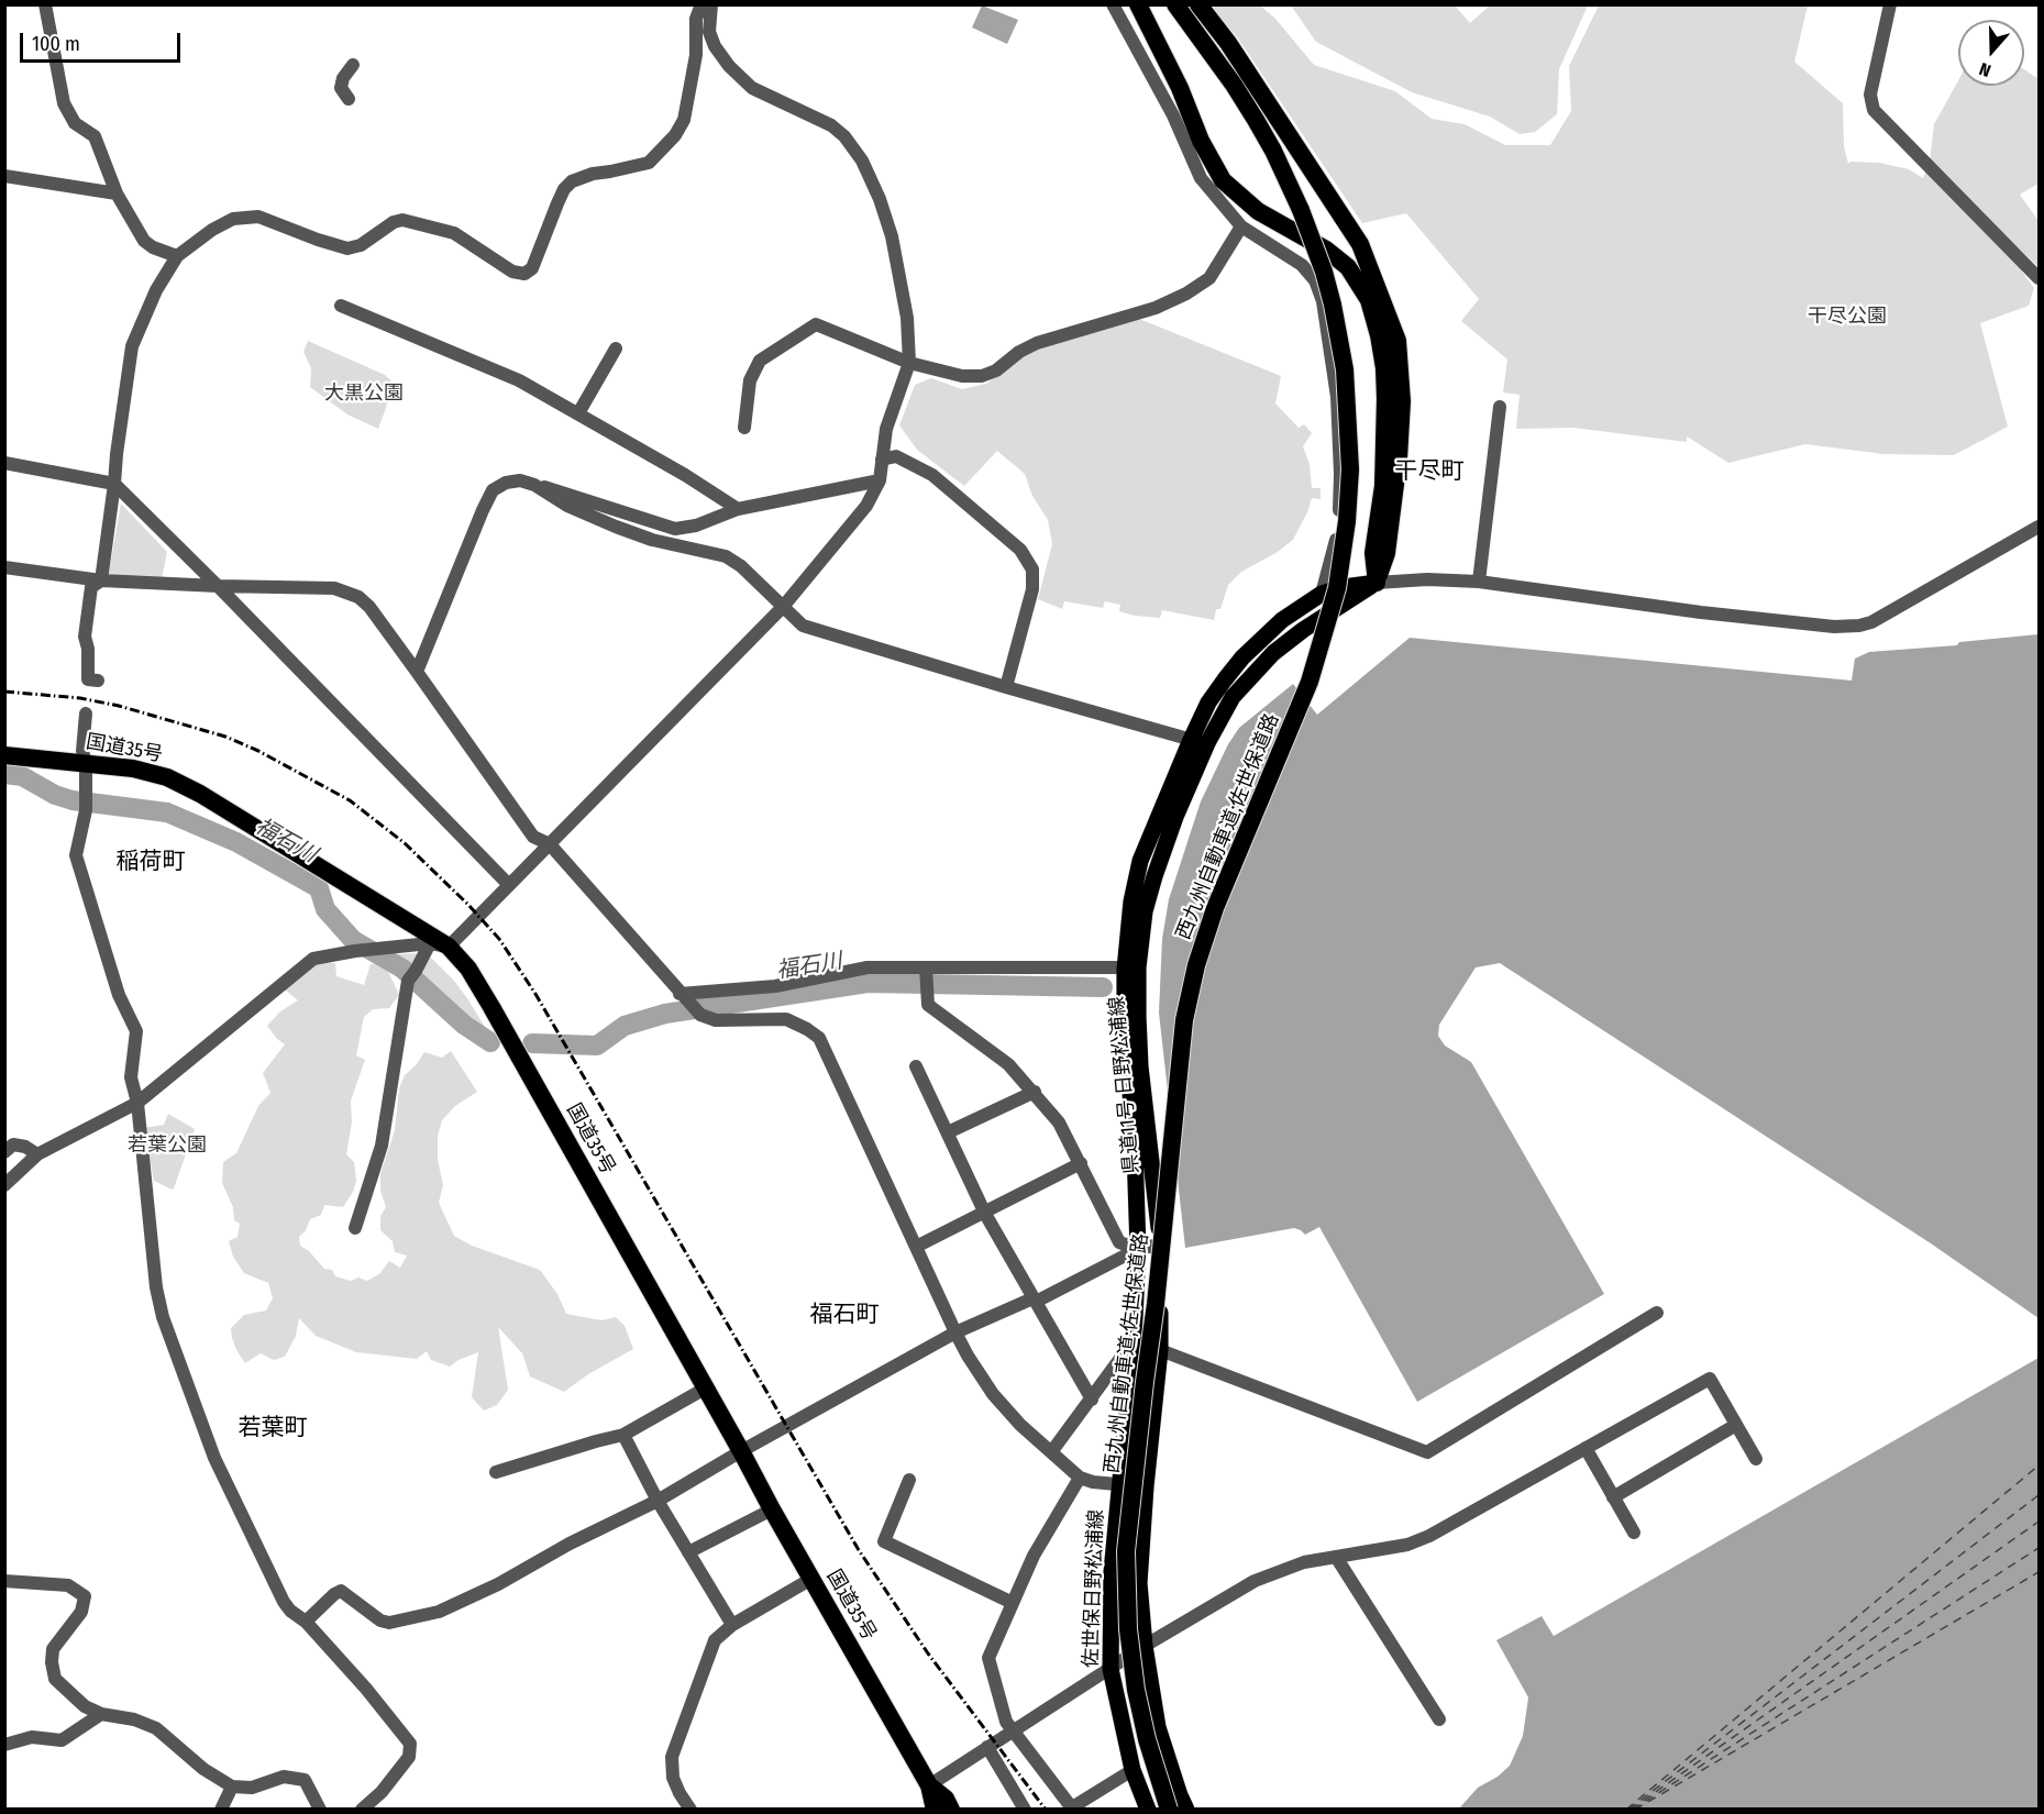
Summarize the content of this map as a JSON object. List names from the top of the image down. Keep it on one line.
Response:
{"streets":{"highway":["国道35号","西九州自動車道;佐世保道路"],"main road":["県道11号 日野松浦線","佐世保日野松浦線"]},"crossings":[["県道11号 日野松浦線","佐世保日野松浦線"]],"districts":["干尽町","稲荷町","福石町","若葉町"],"water":["福石川"],"parks":["干尽公園","大黒公園","若葉公園"],"scale_bar":"100 m","north":"bottom"}
